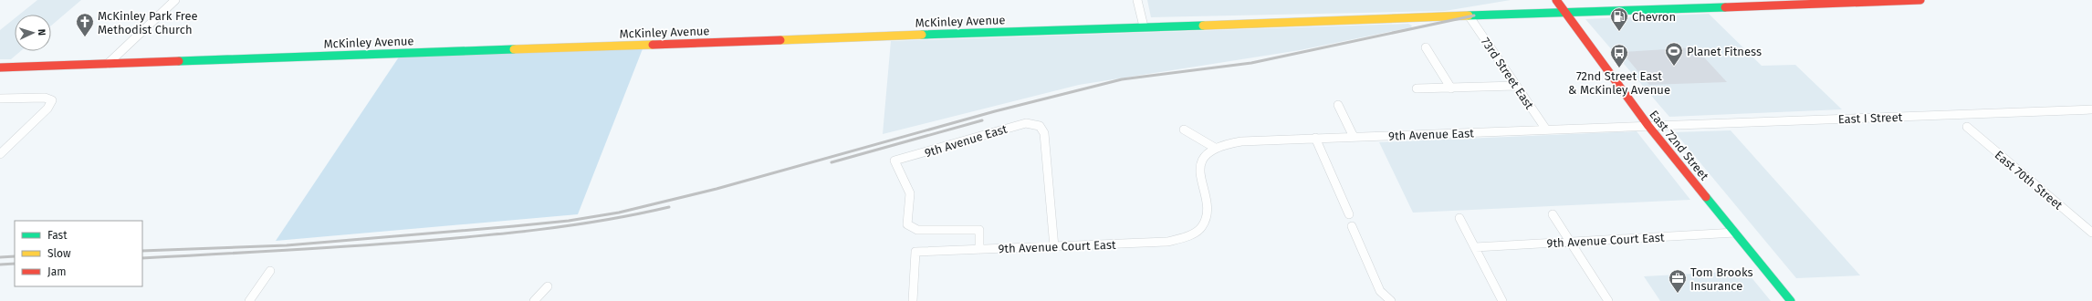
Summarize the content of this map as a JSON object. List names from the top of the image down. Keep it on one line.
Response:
{"streets":{"street":["McKinley Avenue","73rd Street East","East I Street","9th Avenue East","East 72nd Street","East 70th Street","9th Avenue Court East"]},"crossings":[["McKinley Avenue","73rd Street East"],["McKinley Avenue","East 72nd Street"],["73rd Street East","9th Avenue East"],["East I Street","9th Avenue East"],["East I Street","East 72nd Street"],["9th Avenue East","East 72nd Street"],["9th Avenue East","9th Avenue Court East"],["East 72nd Street","9th Avenue Court East"]],"places":{"fuel station":["Chevron"],"church":["McKinley Park Free Methodist Church"],"sports":["Planet Fitness"],"bus stop":["72nd Street East & McKinley Avenue"],"office":["Tom Brooks Insurance"]},"legend":["Fast","Slow","Jam"],"north":"right"}
